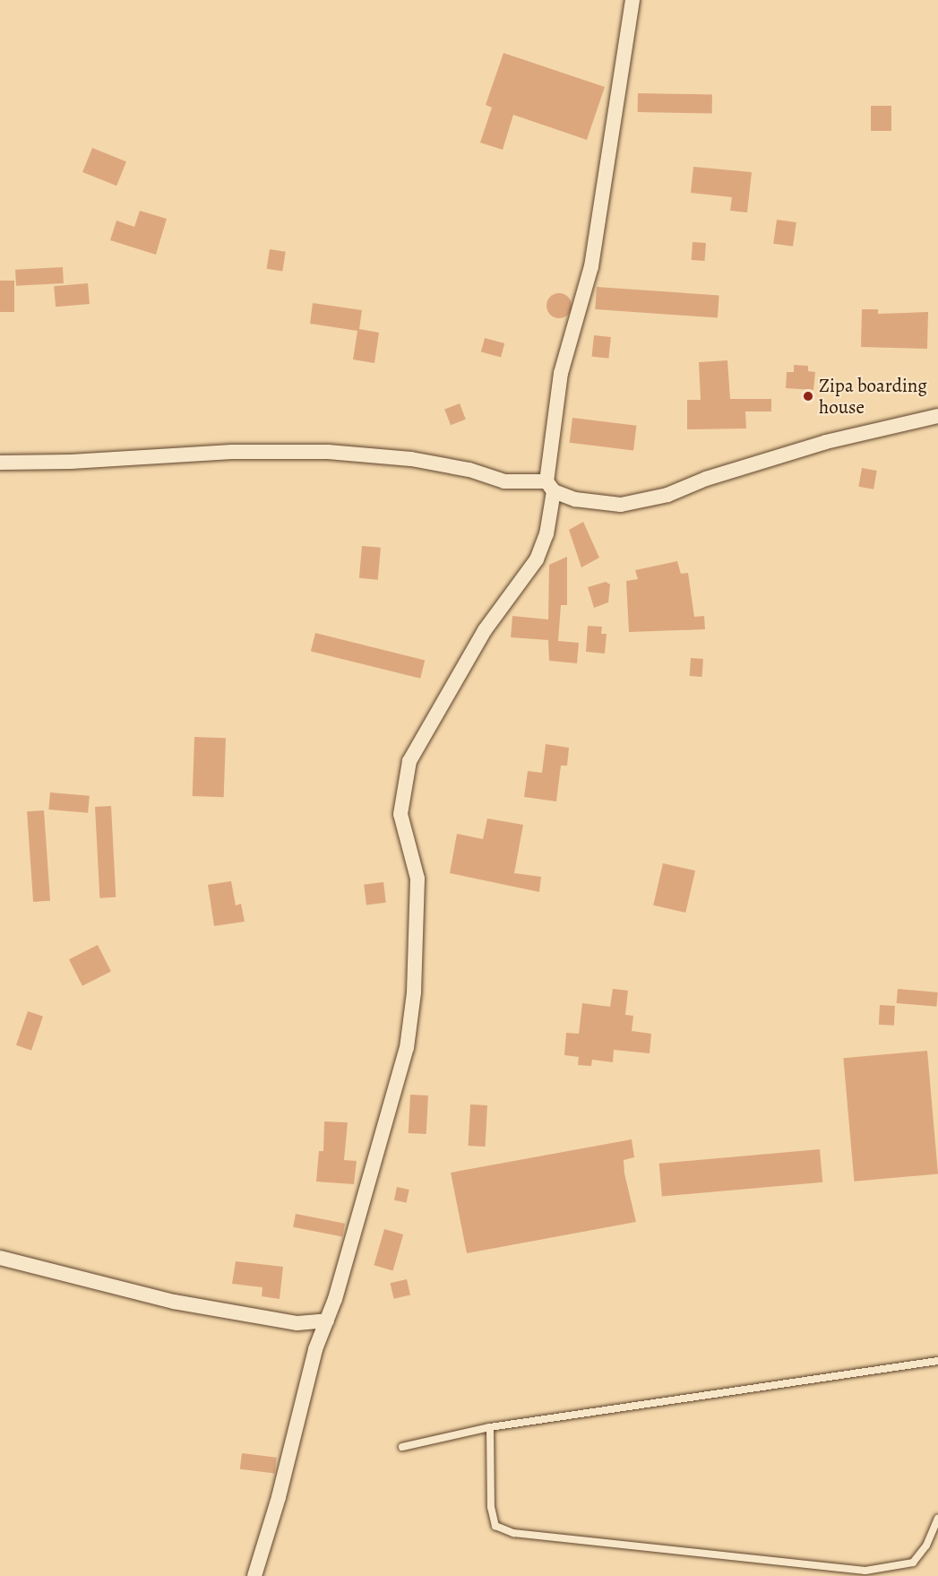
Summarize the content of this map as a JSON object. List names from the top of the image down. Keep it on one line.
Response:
{"places":["Zipa boarding house"]}
